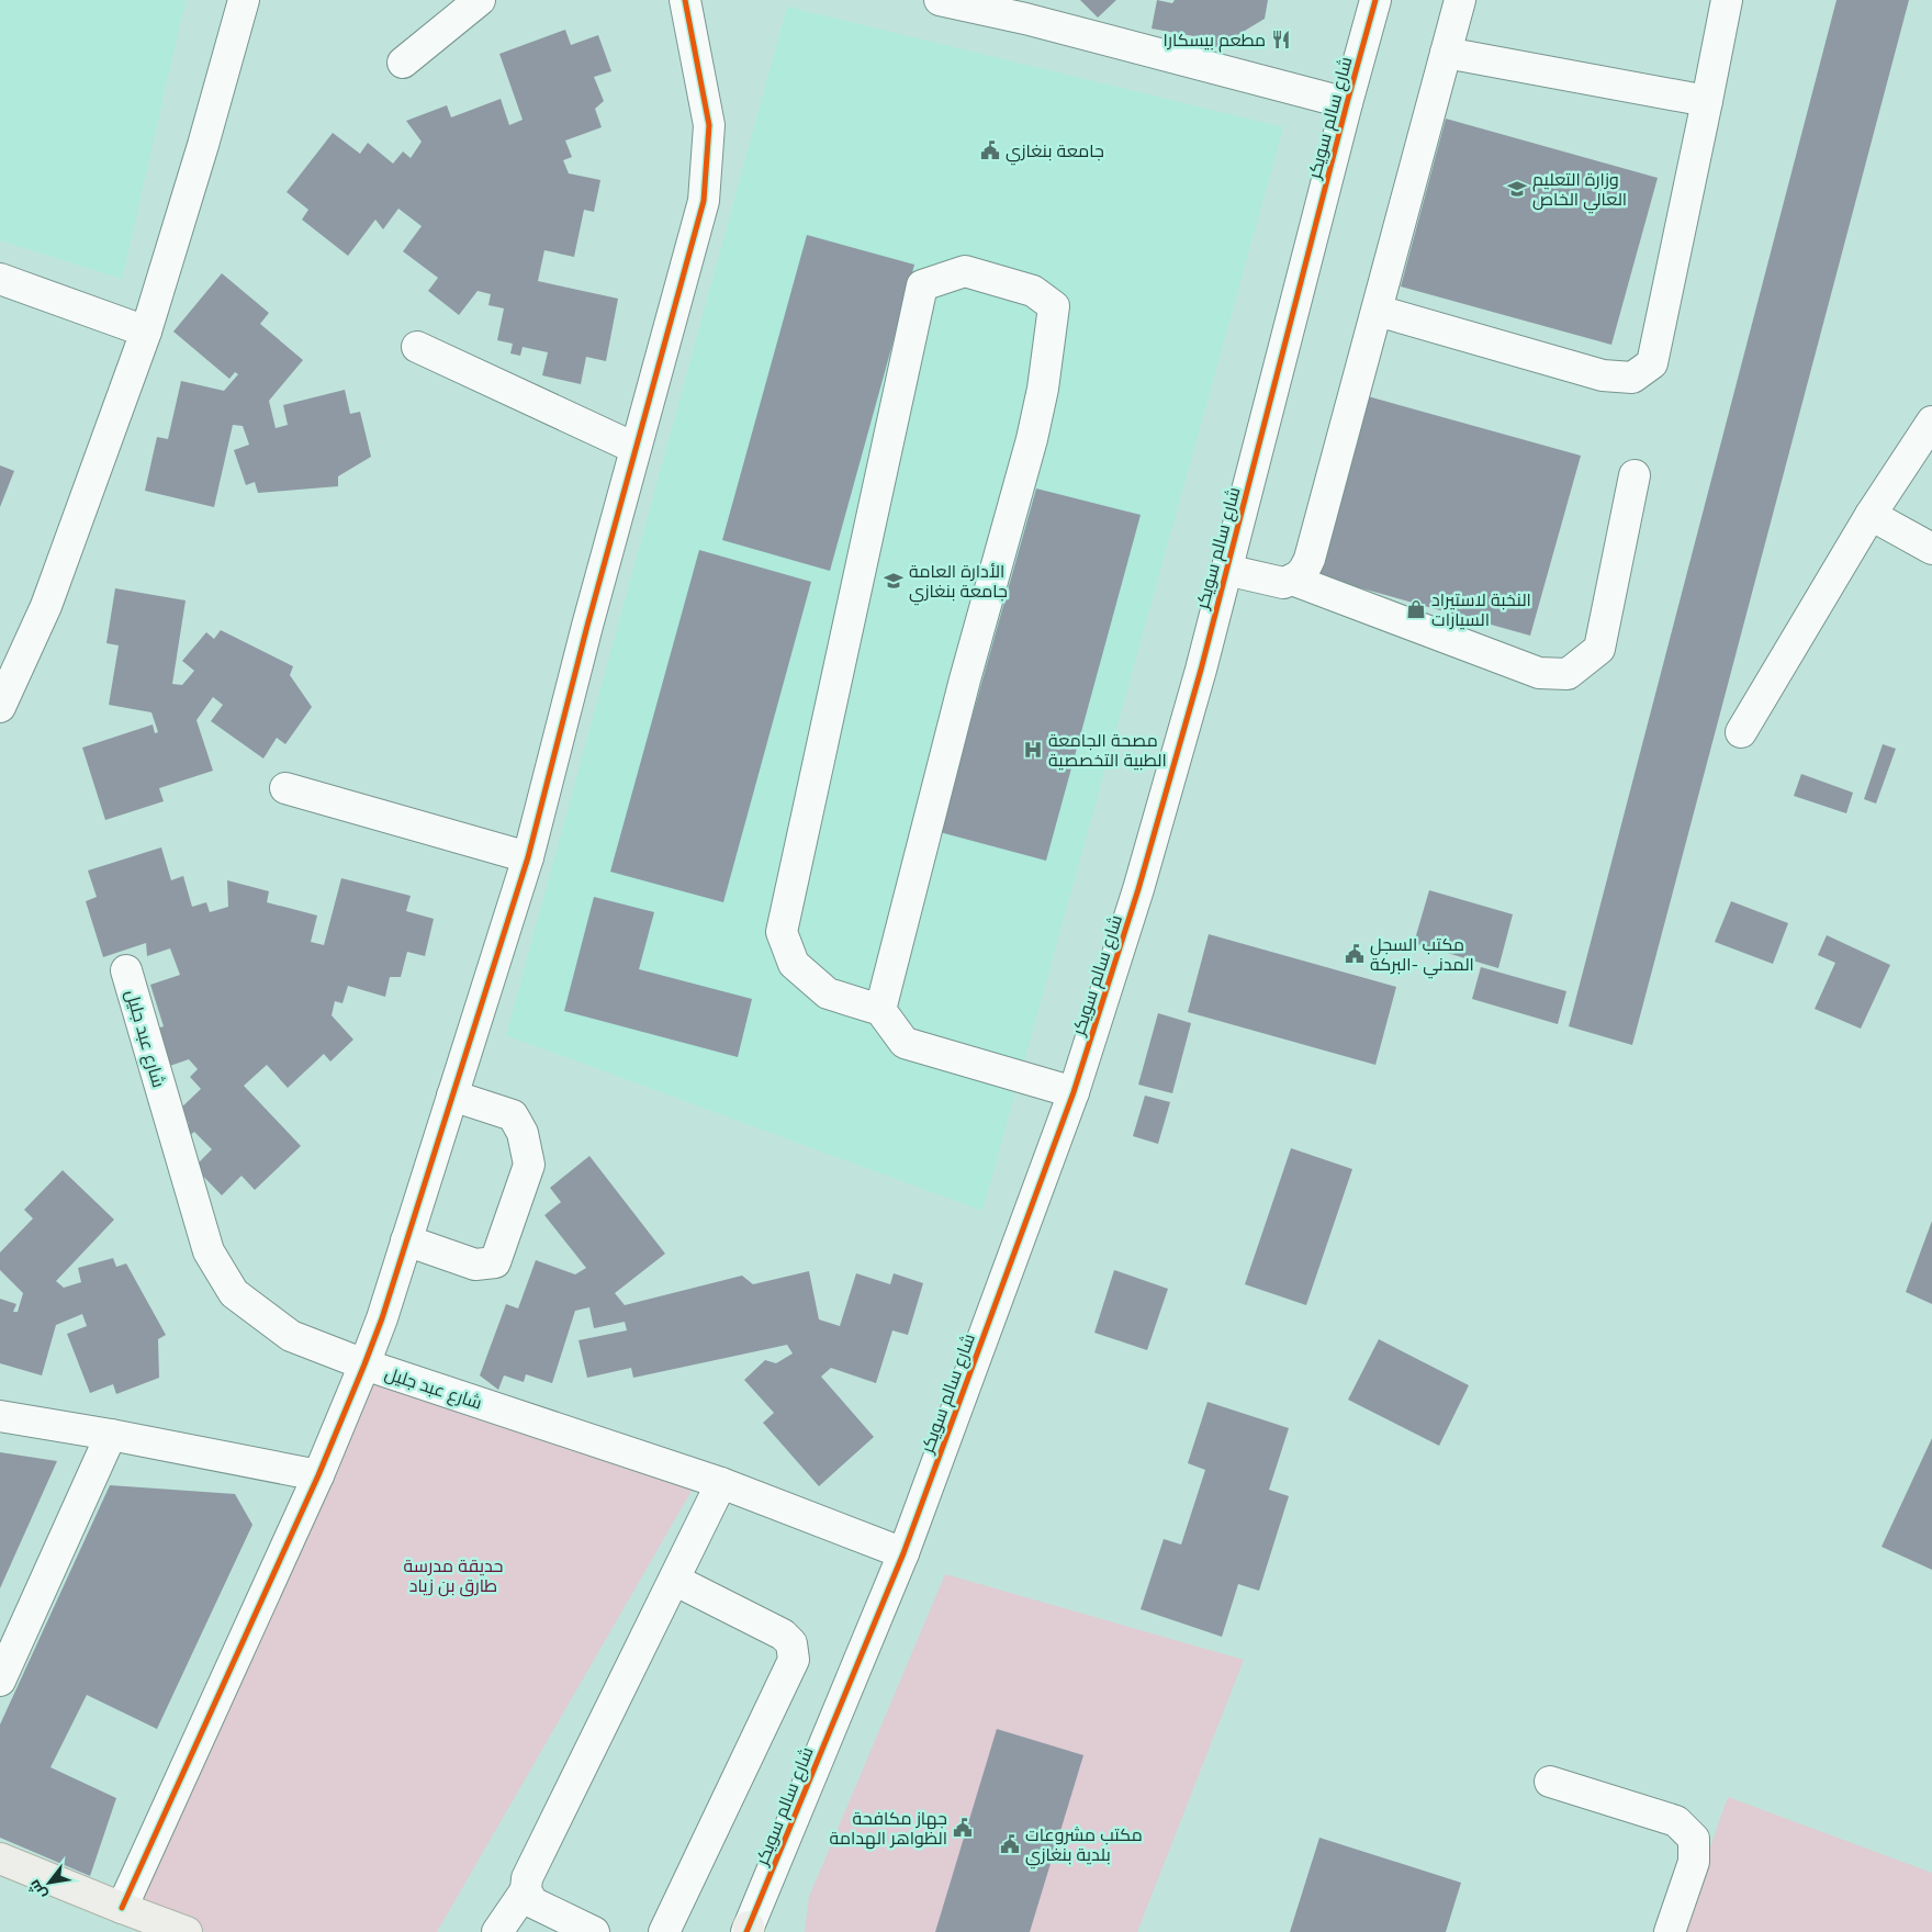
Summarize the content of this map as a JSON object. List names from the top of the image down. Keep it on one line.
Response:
{"streets":{"street":["شارع سالم سويكر","شارع عبد جليل"]},"crossings":[["شارع سالم سويكر","شارع عبد جليل"]],"parks":["حديقة مدرسة طارق بن زياد"],"places":{"restaurant":["مطعم بيسكارا"],"public building":["جامعة بنغازي","مكتب السجل المدني -البركة","جهاز مكافحة الظواهر الهدامة","مكتب مشروعات بلدية بنغازي"],"school or university":["وزارة التعليم العالي الخاص","الأدارة العامة جامعة بنغازي"],"shop":["النخبة لاستيراد السيارات"],"hospital":["مصحة الجامعة الطبية التخصصية"]},"north":"bottom left"}
